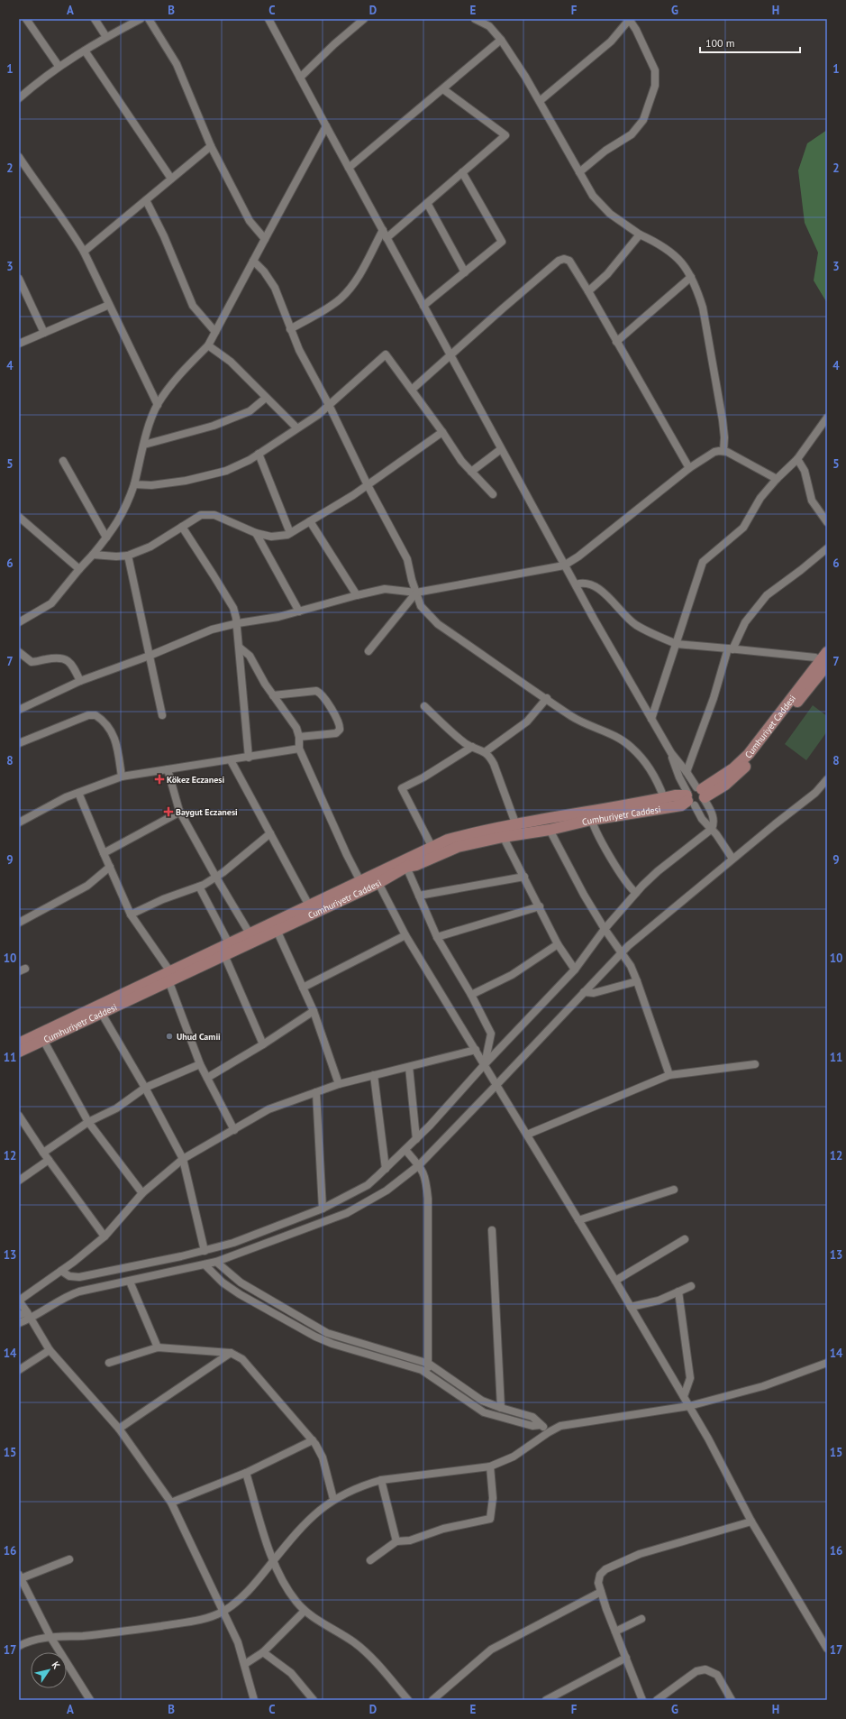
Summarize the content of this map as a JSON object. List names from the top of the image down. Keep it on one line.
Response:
{"streets":{"main road":["Cumhuriyet Caddesi","Cumhuriyetr Caddesi"]},"places":{"health":["Kökez Eczanesi","Baygut Eczanesi"],"other":["Uhud Camii"]},"scale_bar":"100 m","north":"top right","grid":{"columns":["A","B","C","D","E","F","G","H"],"rows":["1","2","3","4","5","6","7","8","9","10","11","12","13","14","15","16","17"]}}
